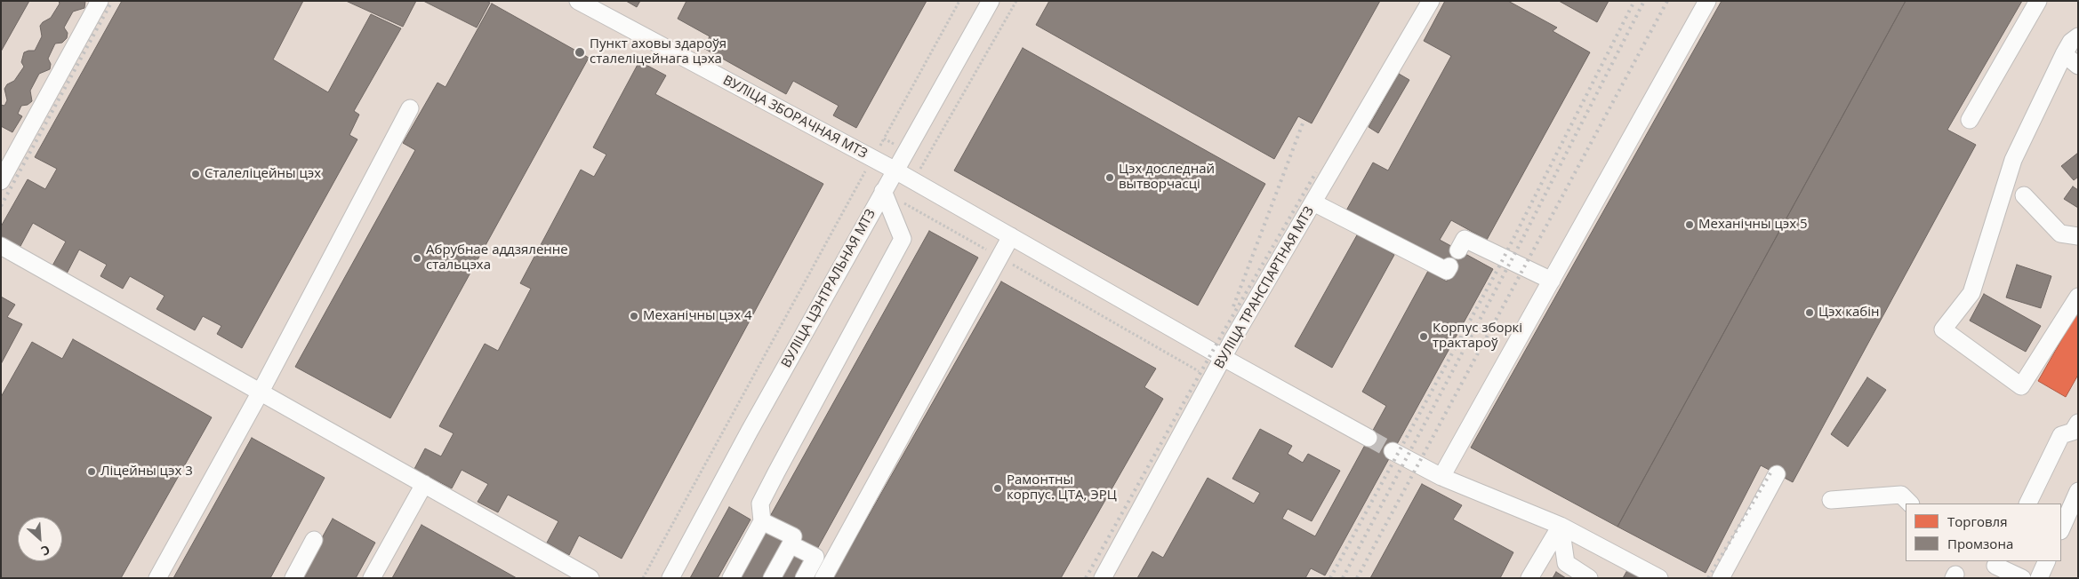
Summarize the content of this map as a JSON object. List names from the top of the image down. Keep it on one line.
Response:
{"streets":{"lane":["ВУЛІЦА ЗБОРАЧНАЯ МТЗ","ВУЛІЦА ТРАНСПАРТНАЯ МТЗ","ВУЛІЦА ЦЭНТРАЛЬНАЯ МТЗ"]},"crossings":[["ВУЛІЦА ЗБОРАЧНАЯ МТЗ","ВУЛІЦА ТРАНСПАРТНАЯ МТЗ"],["ВУЛІЦА ЗБОРАЧНАЯ МТЗ","ВУЛІЦА ЦЭНТРАЛЬНАЯ МТЗ"]],"places":["Пункт аховы здароўя сталеліцейнага цэха","Сталеліцейны цэх","Цэх доследнай вытворчасці","Механічны цэх 5","Абрубнае аддзяленне стальцэха","Цэх кабін","Механічны цэх 4","Корпус зборкі трактароў","Ліцейны цэх 3","Рамонтны корпус. ЦТА, ЭРЦ"],"legend":["Торговля","Промзона"],"north":"bottom right"}
